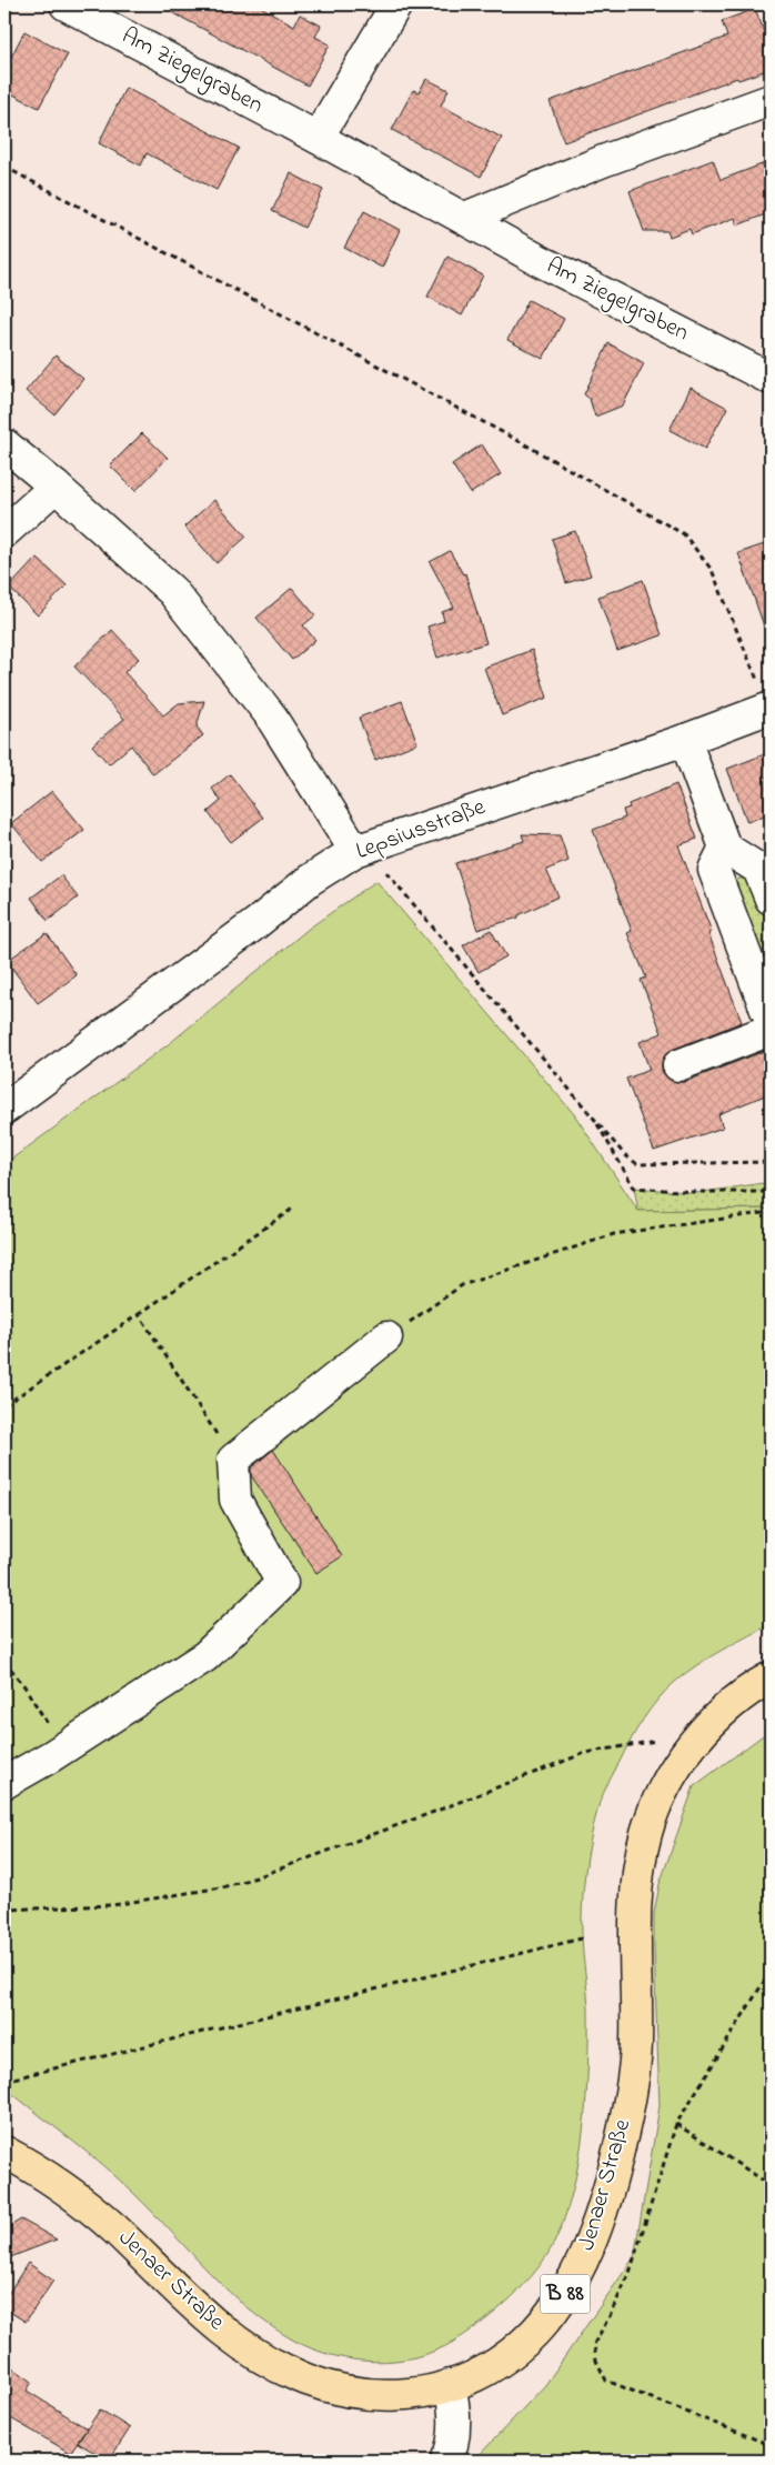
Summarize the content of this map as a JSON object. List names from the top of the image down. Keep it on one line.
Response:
{"streets":{"main road":["Jenaer Straße","B 88"],"street":["Am Ziegelgraben","Lepsiusstraße"]}}
